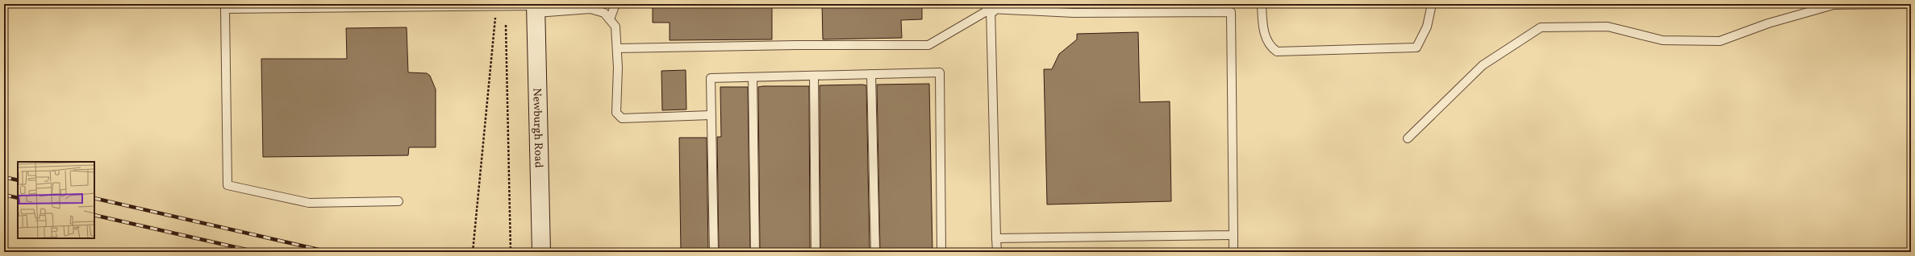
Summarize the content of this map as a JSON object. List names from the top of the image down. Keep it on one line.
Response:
{"streets":{"main road":["Newburgh Road"]}}
